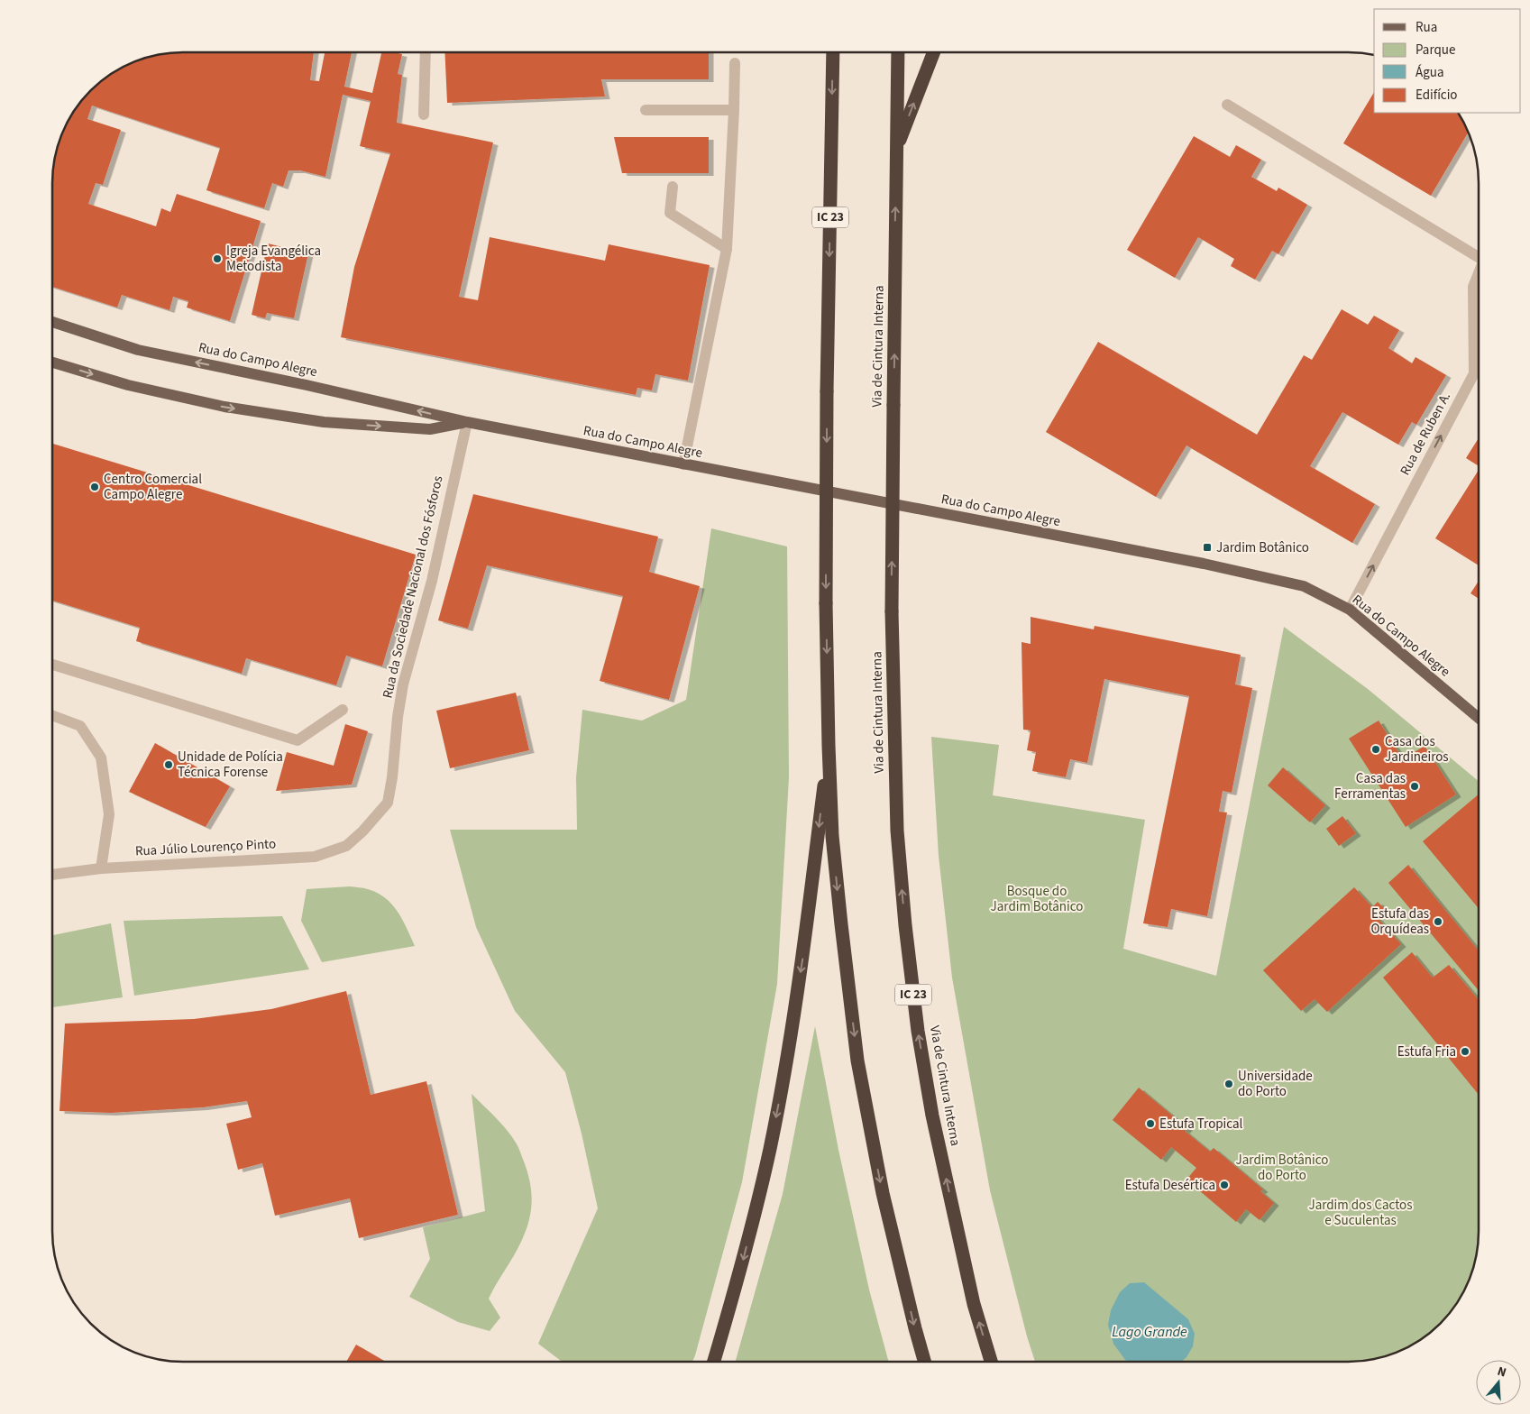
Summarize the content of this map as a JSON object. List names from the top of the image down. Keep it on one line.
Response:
{"streets":{"highway":["IC 23","Via de Cintura Interna"],"main road":["Rua do Campo Alegre"],"street":["Rua de Ruben A.","Rua da Sociedade Nacional dos Fósforos","Rua Júlio Lourenço Pinto"]},"crossings":[["Rua do Campo Alegre","Rua de Ruben A."],["Rua do Campo Alegre","Rua da Sociedade Nacional dos Fósforos"],["Rua da Sociedade Nacional dos Fósforos","Rua Júlio Lourenço Pinto"]],"one_way":["Rua de Ruben A."],"water":["Lago Grande"],"parks":["Bosque do Jardim Botânico","Jardim Botânico do Porto","Jardim dos Cactos e Suculentas"],"places":{"other":["Igreja Evangélica Metodista","Centro Comercial Campo Alegre","Casa dos Jardineiros","Unidade de Polícia Técnica Forense","Casa das Ferramentas","Estufa das Orquídeas","Estufa Fria","Universidade do Porto","Estufa Tropical","Estufa Desértica"],"transit":["Jardim Botânico"]},"legend":["Rua","Parque","Água","Edifício"],"north":"top"}
